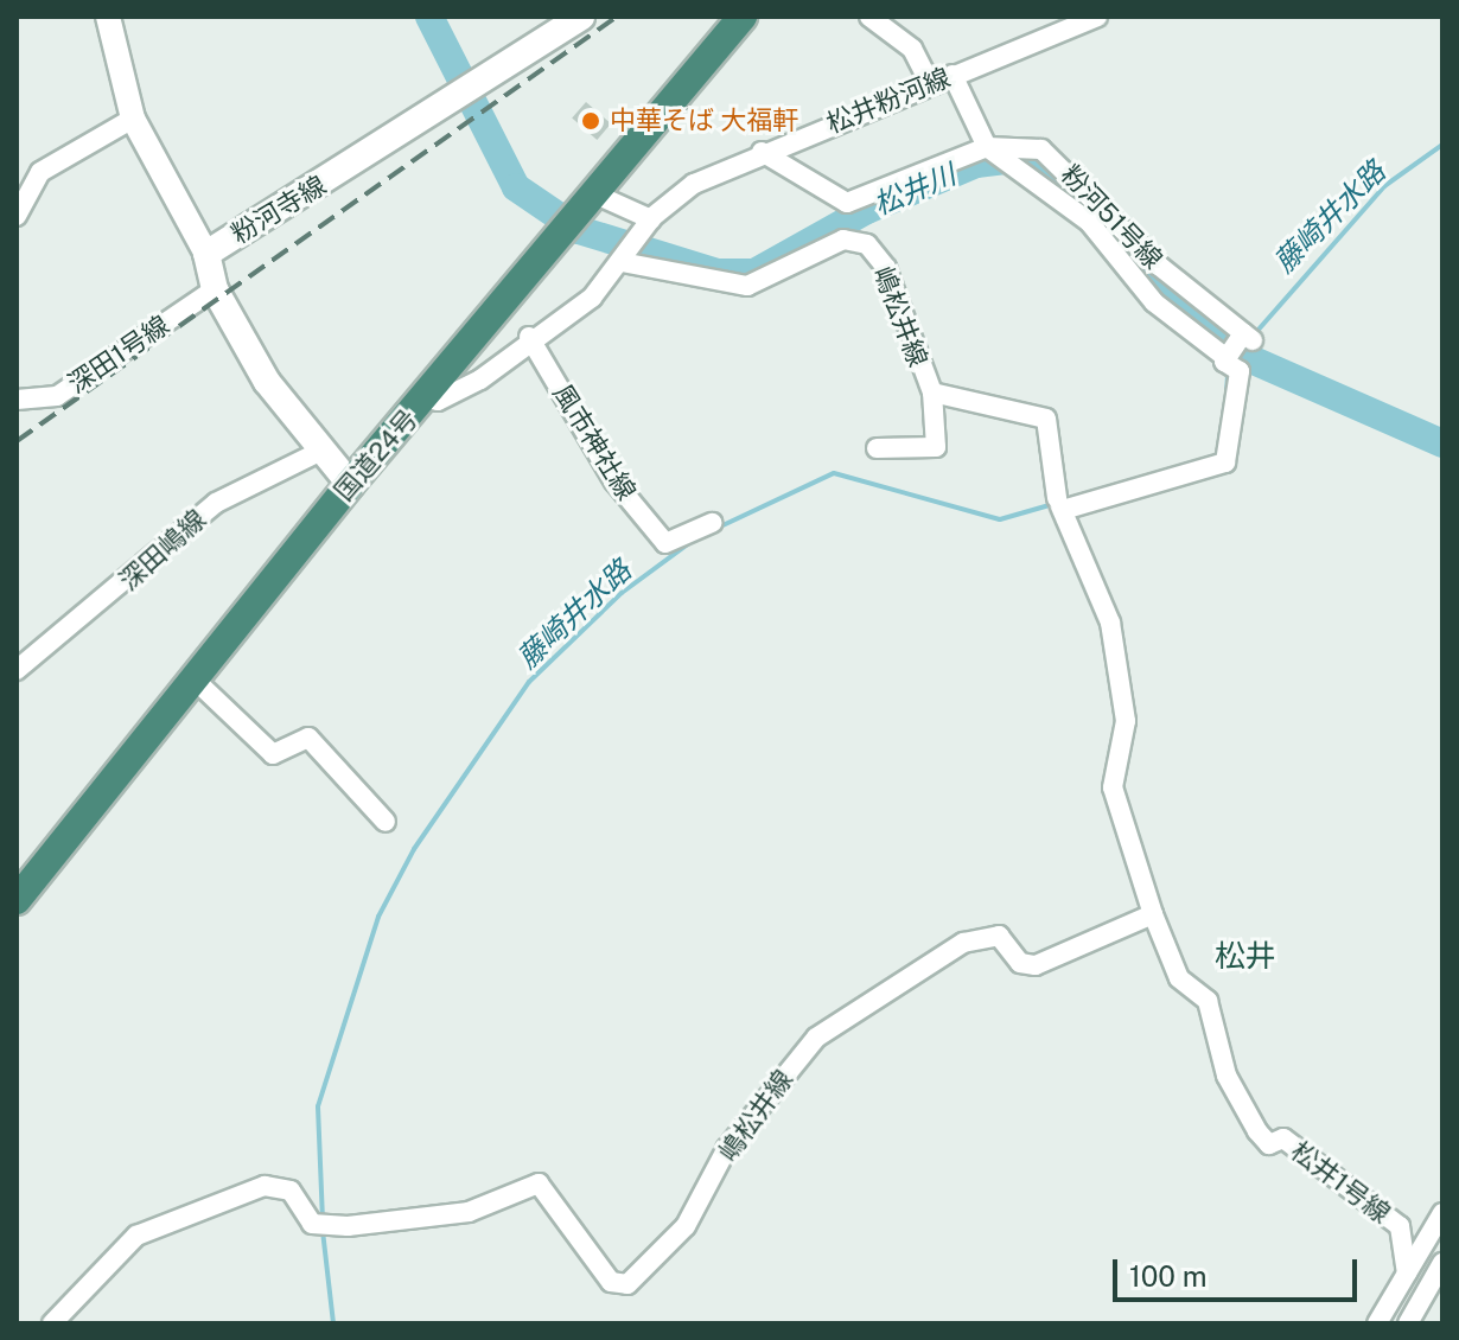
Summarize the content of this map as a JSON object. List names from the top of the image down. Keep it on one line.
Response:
{"streets":{"highway":["国道24号"],"main road":["粉河寺線"],"street":["松井粉河線","粉河51号線","嶋松井線","深田1号線","風市神社線","深田嶋線","松井1号線"]},"crossings":[["松井粉河線","嶋松井線"],["松井粉河線","風市神社線"],["松井粉河線","国道24号"],["粉河寺線","深田1号線"],["粉河寺線","国道24号"],["粉河寺線","深田嶋線"],["嶋松井線","松井1号線"]],"districts":["松井"],"water":["松井川","藤崎井水路"],"places":["中華そば 大福軒"],"scale_bar":"100 m"}
